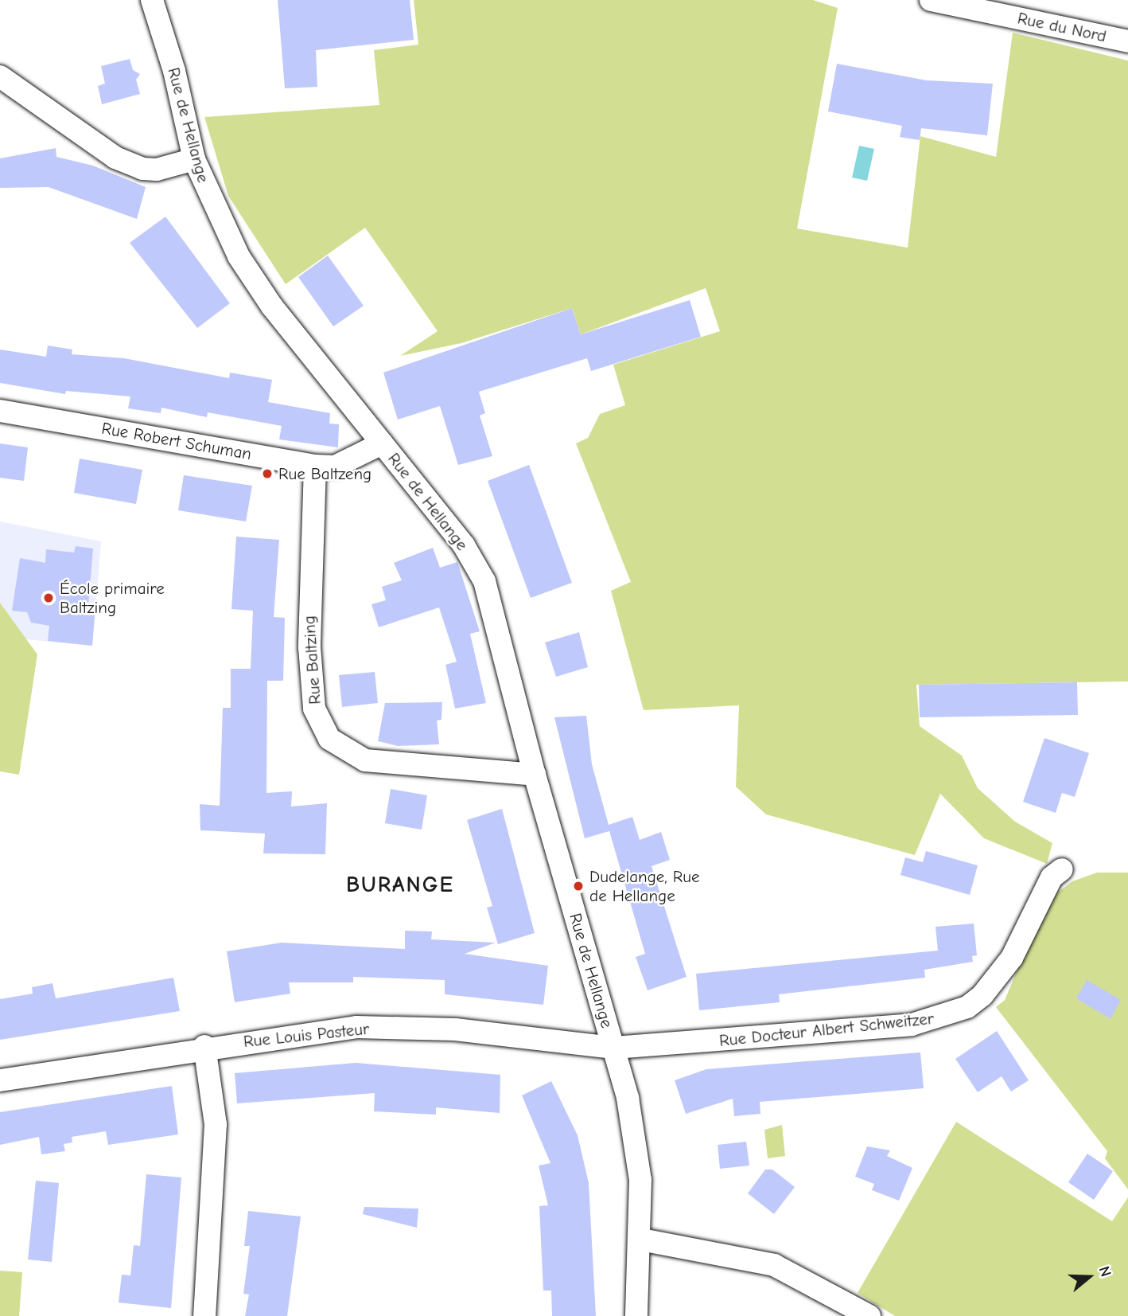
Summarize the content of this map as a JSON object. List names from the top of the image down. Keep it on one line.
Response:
{"streets":{"street":["Rue du Nord","Rue de Hellange","Rue Robert Schuman","Rue Baltzing","Rue Docteur Albert Schweitzer","Rue Louis Pasteur"]},"crossings":[["Rue de Hellange","Rue Robert Schuman"],["Rue de Hellange","Rue Baltzing"],["Rue de Hellange","Rue Docteur Albert Schweitzer"],["Rue de Hellange","Rue Louis Pasteur"],["Rue Robert Schuman","Rue Baltzing"],["Rue Docteur Albert Schweitzer","Rue Louis Pasteur"]],"districts":["BURANGE"],"places":["Rue Baltzeng","École primaire Baltzing","Dudelange, Rue de Hellange"],"north":"right"}
